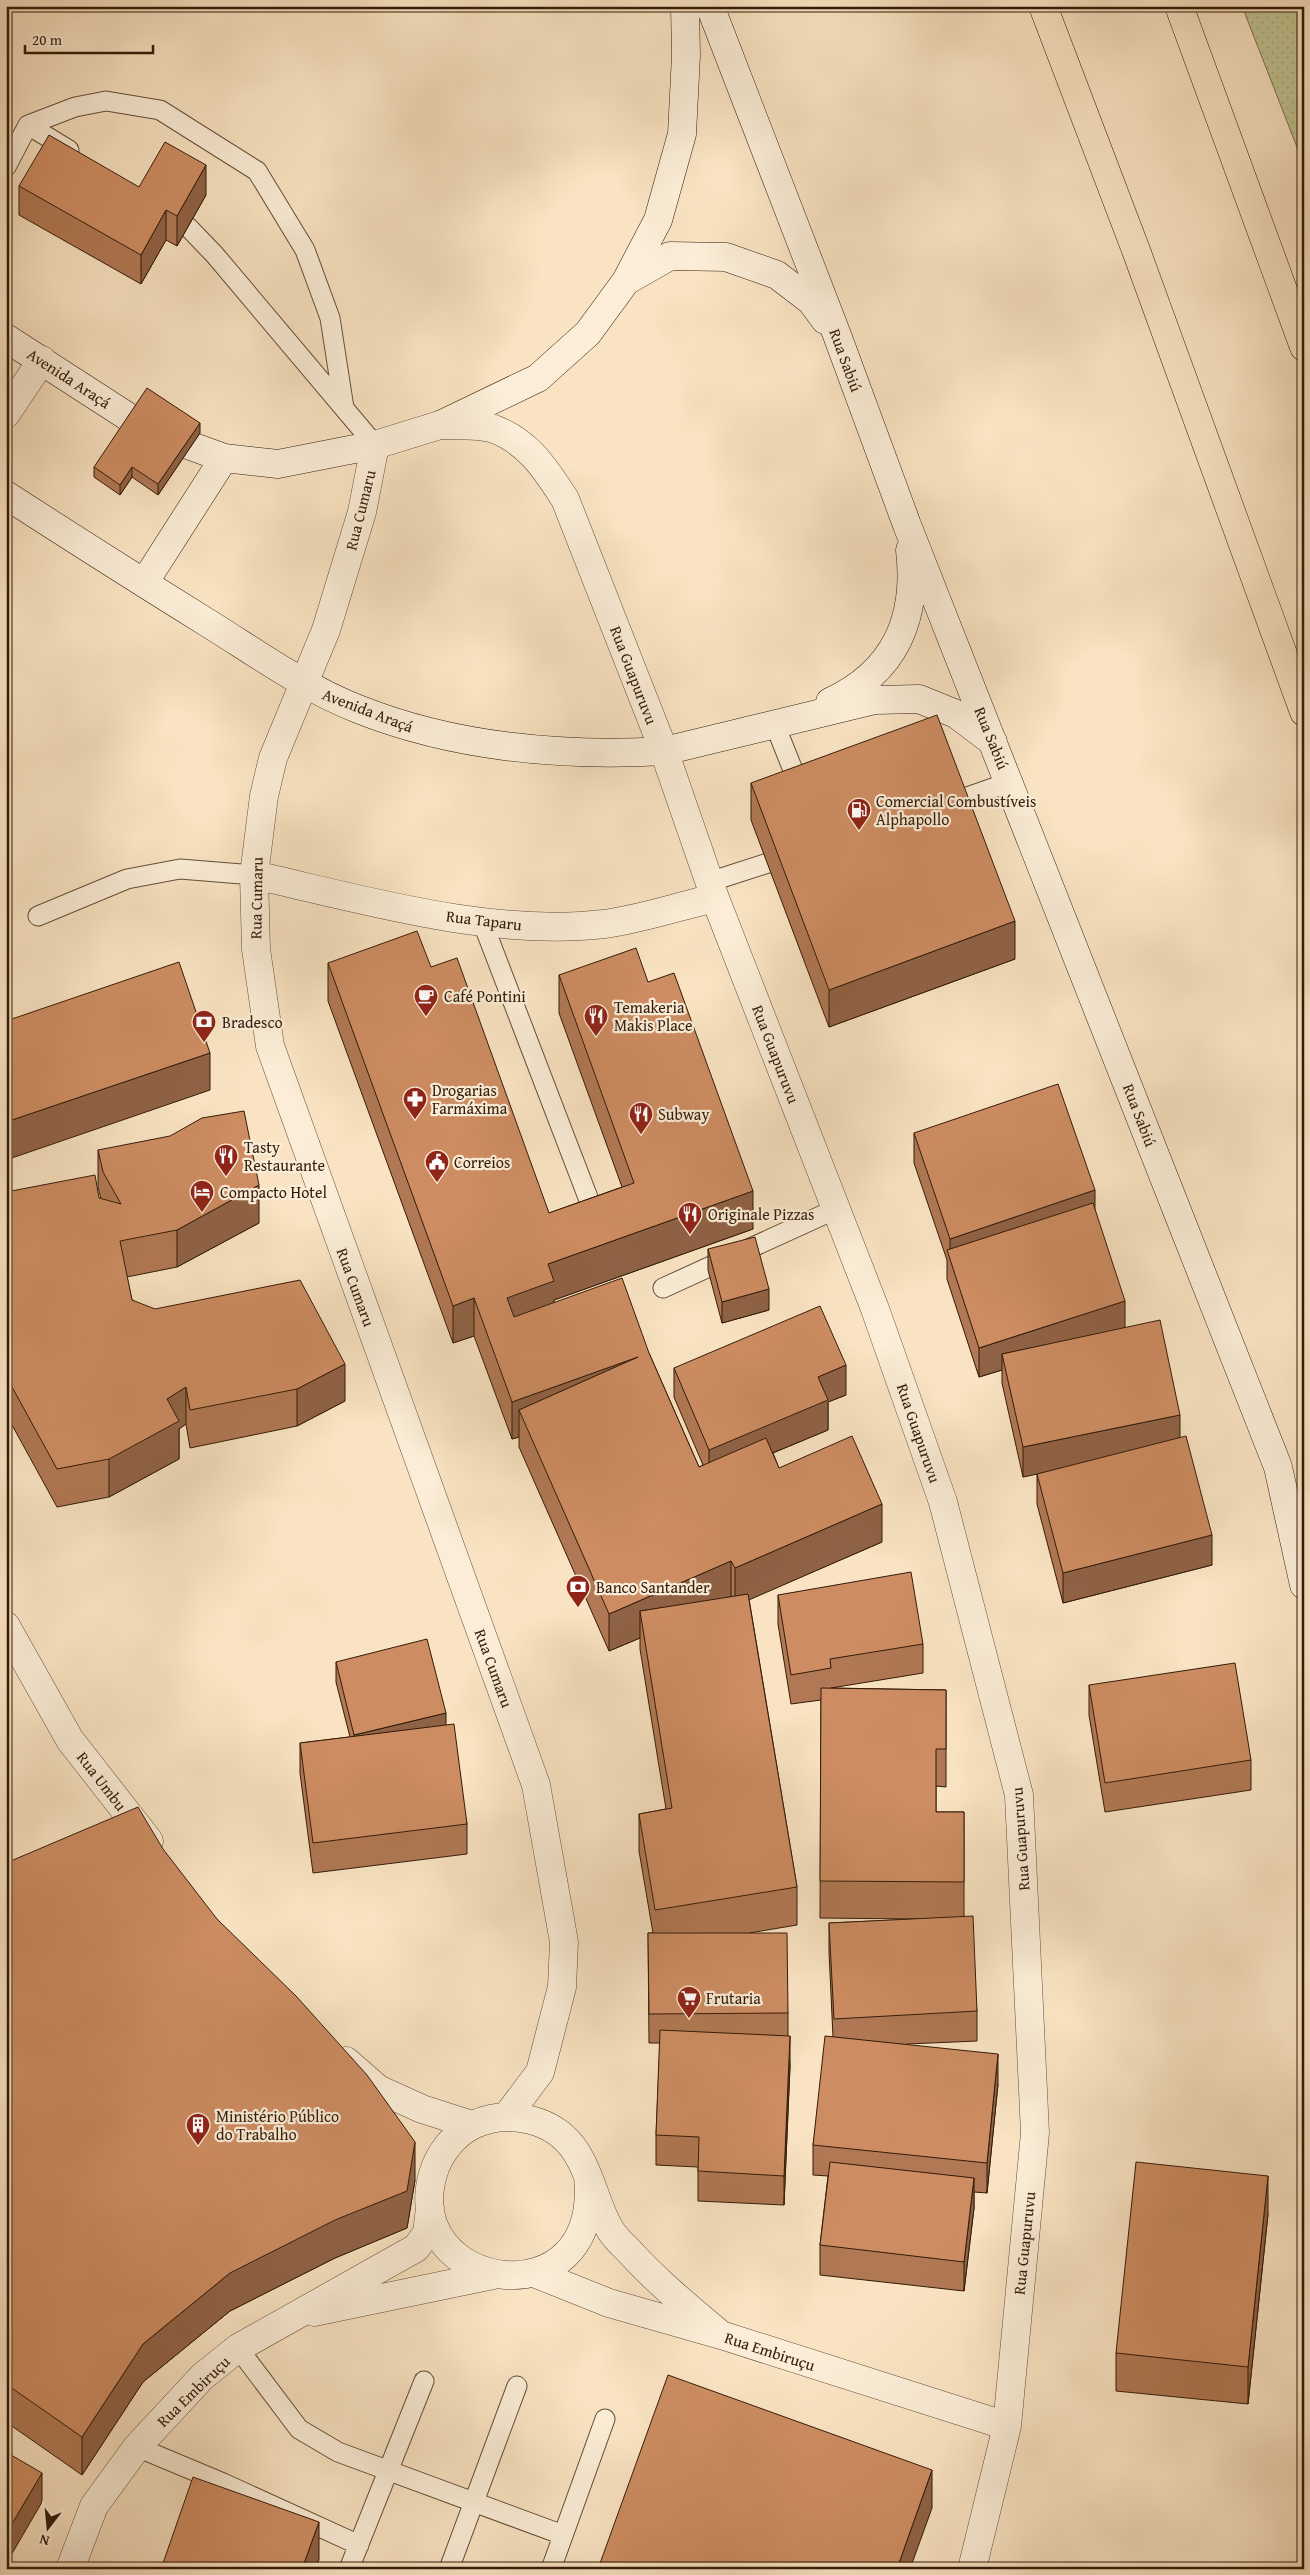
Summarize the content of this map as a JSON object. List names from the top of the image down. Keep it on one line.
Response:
{"streets":{"street":["Rua Sabiú","Avenida Araçá","Rua Cumaru","Rua Guapuruvu","Rua Taparu","Rua Umbu","Rua Embiruçu"]},"crossings":[["Avenida Araçá","Rua Cumaru"],["Avenida Araçá","Rua Guapuruvu"],["Rua Cumaru","Rua Taparu"],["Rua Cumaru","Rua Embiruçu"],["Rua Guapuruvu","Rua Taparu"],["Rua Guapuruvu","Rua Embiruçu"]],"places":{"fuel station":["Comercial Combustíveis Alphapollo"],"cafe":["Café Pontini"],"restaurant":["Temakeria Makis Place","Subway","Tasty Restaurante","Originale Pizzas"],"bank":["Bradesco","Banco Santander"],"pharmacy":["Drogarias Farmáxima"],"public building":["Correios"],"hotel":["Compacto Hotel"],"supermarket":["Frutaria"],"building":["Ministério Público do Trabalho"]},"scale_bar":"20 m","north":"bottom"}
